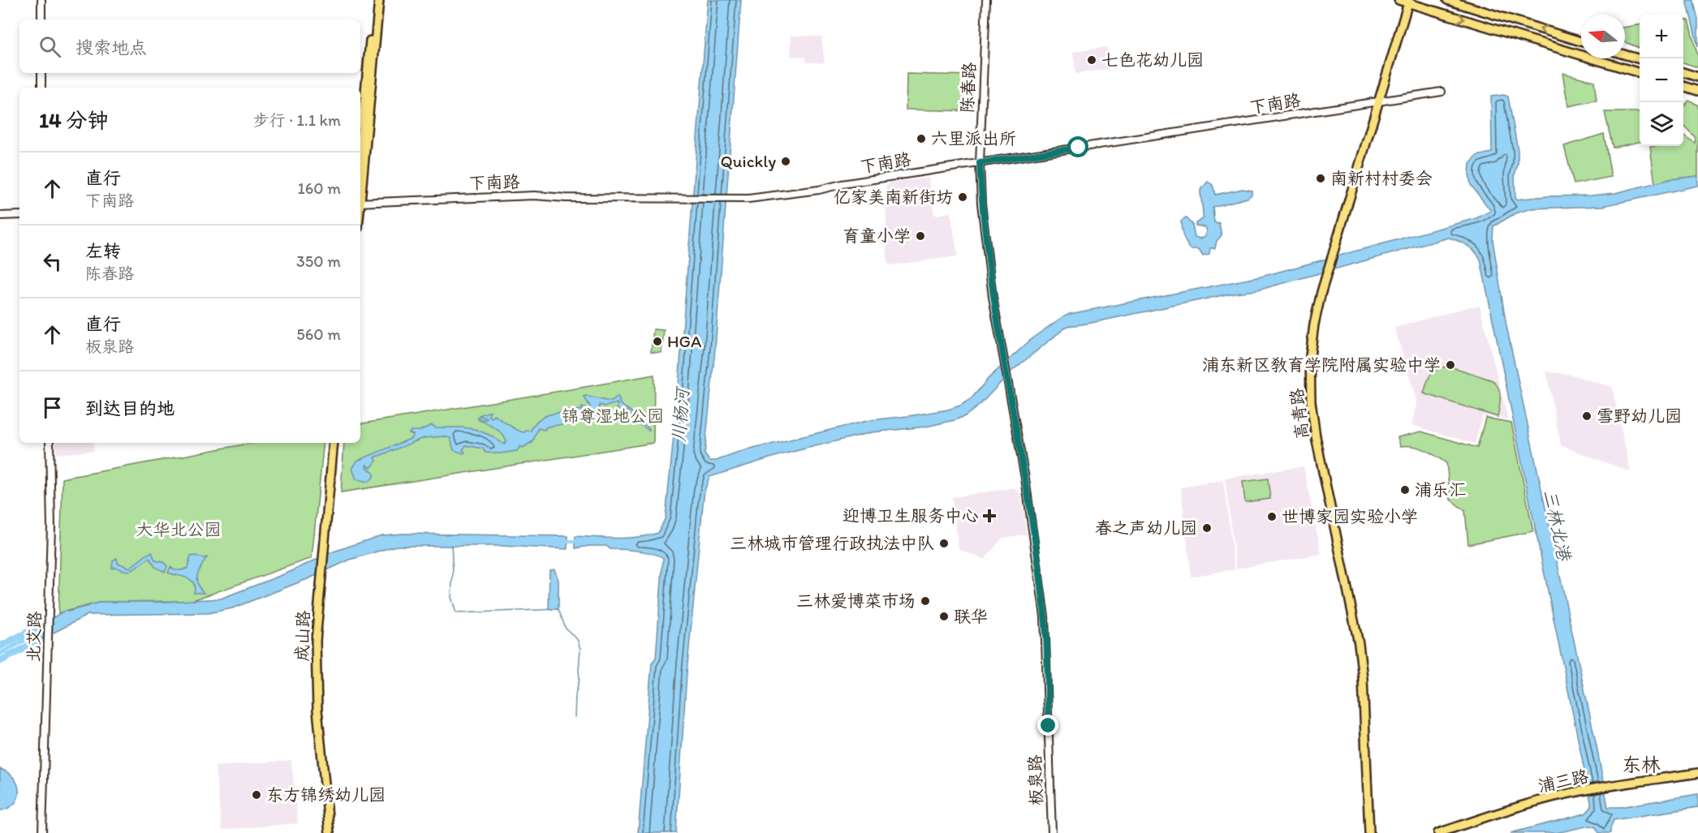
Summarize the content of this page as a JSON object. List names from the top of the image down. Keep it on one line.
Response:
{"streets":{"main road":["高青路","成山路","浦三路"],"street":["陈春路","下南路","北艾路","板泉路"]},"crossings":[["陈春路","下南路"],["陈春路","板泉路"],["下南路","高青路"]],"districts":["东林"],"water":["川杨河","三林北港"],"parks":["锦尊湿地公园","大华北公园"],"places":{"other":["七色花幼儿园","六里派出所","Quickly","南新村村委会","亿家美南新街坊","育童小学","HGA","浦东新区教育学院附属实验中学","雪野幼儿园","浦乐汇","世博家园实验小学","春之声幼儿园","三林城市管理行政执法中队","三林爱博菜市场","联华","东方锦绣幼儿园"],"health":["迎博卫生服务中心"]},"north":"left","page":{"map_buttons":["+","−"],"search":"搜索地点","heading":["14 分钟","步行 · 1.1 km"],"list":[["直行","下南路","160 m"],["左转","陈春路","350 m"],["直行","板泉路","560 m"],"到达目的地"]}}
